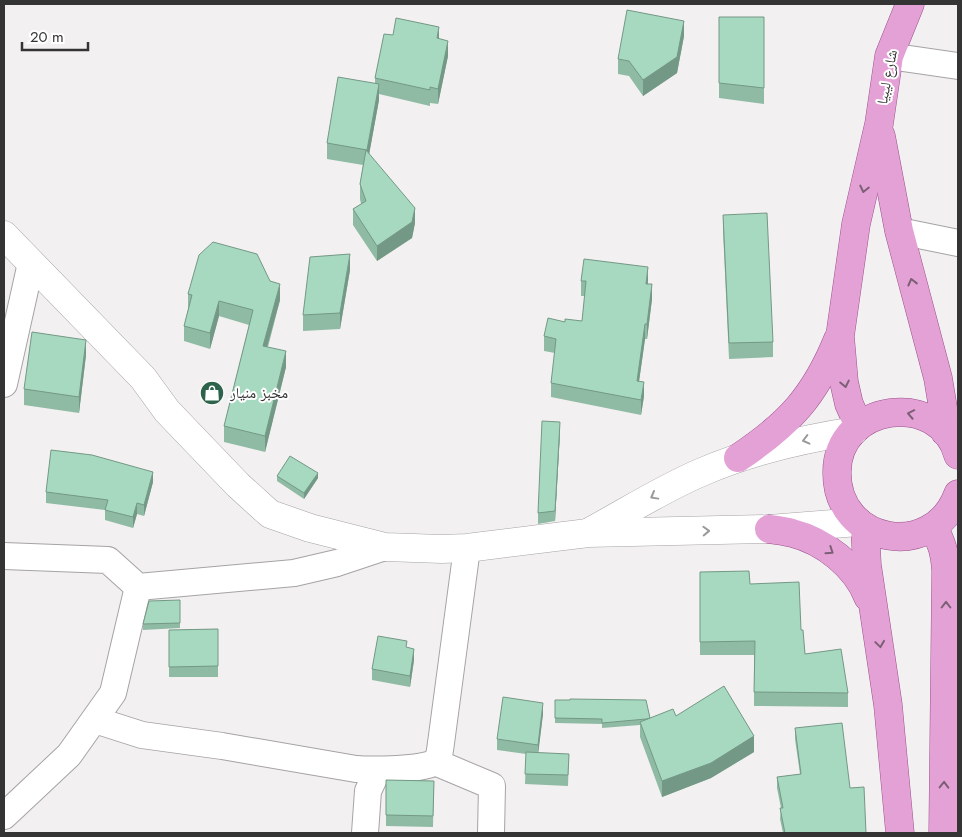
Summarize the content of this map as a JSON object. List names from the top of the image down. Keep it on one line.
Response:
{"streets":{"main road":["شارع ليبيا"]},"places":{"shop":["مخبز منيار"]},"scale_bar":"20 m"}
